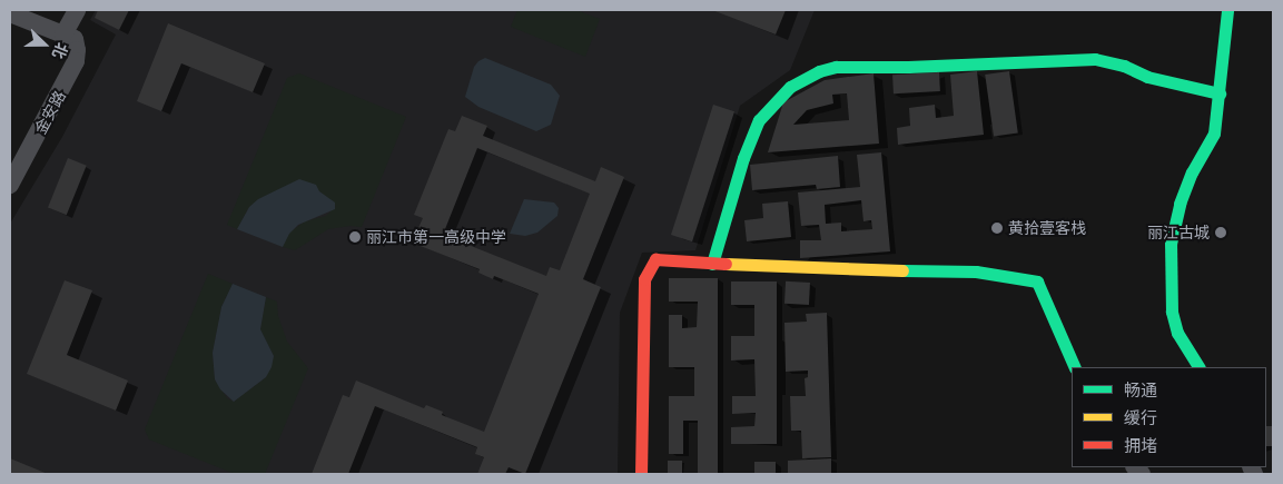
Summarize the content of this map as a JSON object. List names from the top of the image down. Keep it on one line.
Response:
{"streets":{"street":["金安路"]},"places":["黄拾壹客栈","丽江古城","丽江市第一高级中学"],"legend":["畅通","缓行","拥堵"],"north":"right"}
